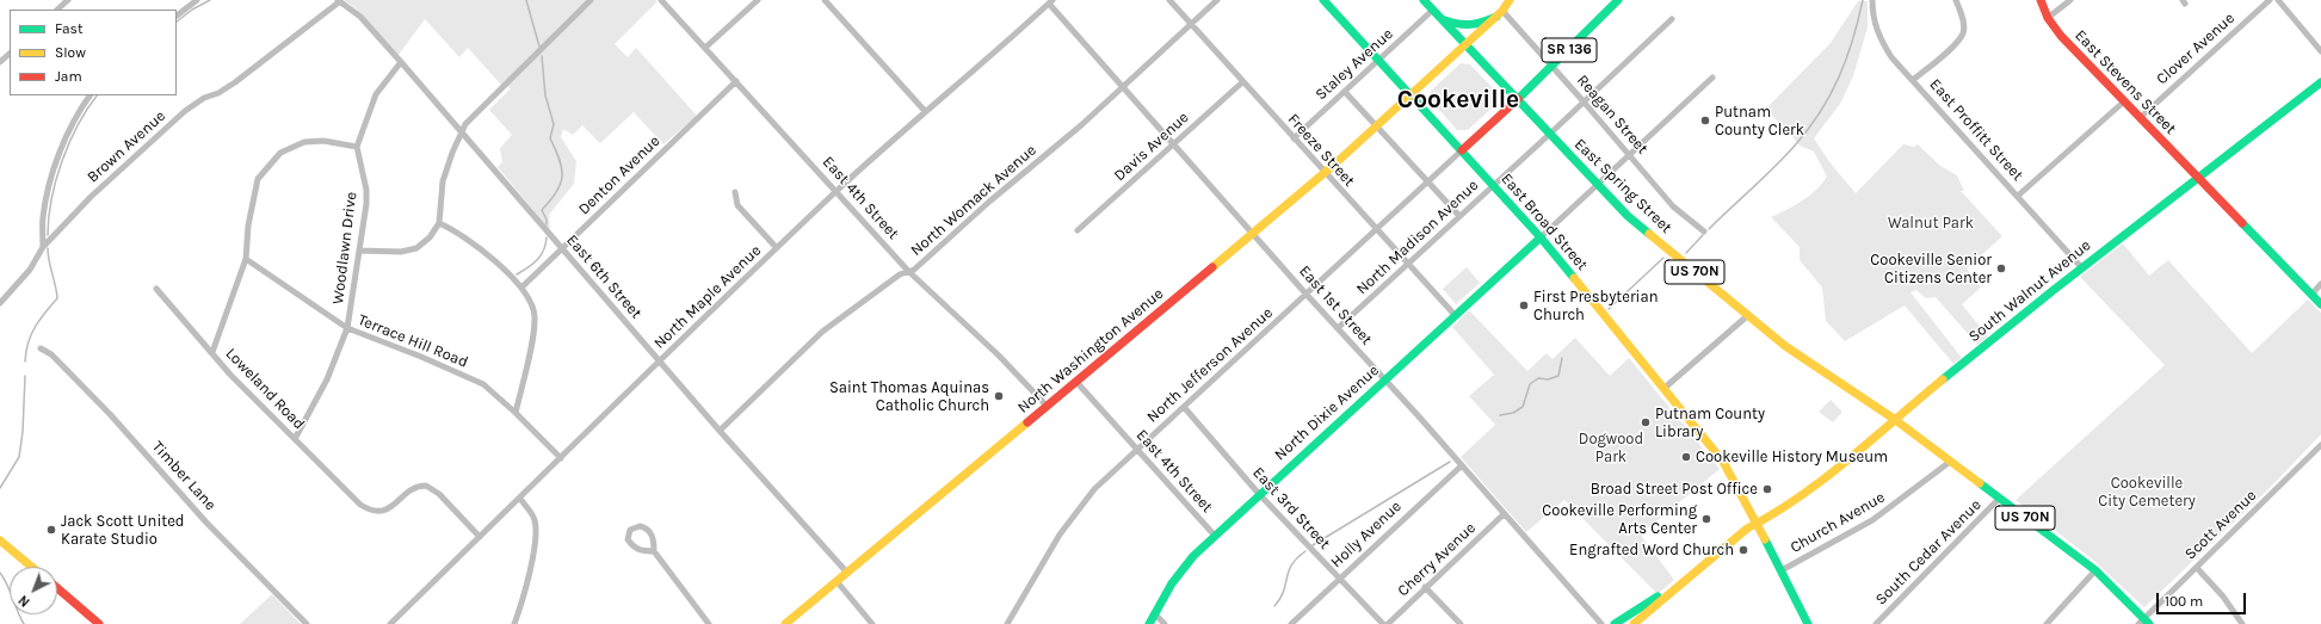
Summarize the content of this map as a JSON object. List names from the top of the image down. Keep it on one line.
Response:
{"streets":{"street":["Clover Avenue","SR 136","Staley Avenue","East Stevens Street","Reagan Street","East Proffitt Street","Brown Avenue","Davis Avenue","Freeze Street","Denton Avenue","East Spring Street","East 4th Street","North Womack Avenue","East Broad Street","North Madison Avenue","Woodlawn Drive","US 70N","East 6th Street","South Walnut Avenue","North Maple Avenue","East 1st Street","Terrace Hill Road","North Washington Avenue","North Jefferson Avenue","Loweland Road","North Dixie Avenue","Timber Lane","East 3rd Street","Church Avenue","Scott Avenue","Holly Avenue","South Cedar Avenue","Cherry Avenue"]},"crossings":[["Clover Avenue","East Stevens Street"],["SR 136","Reagan Street"],["SR 136","East Spring Street"],["Staley Avenue","Freeze Street"],["Staley Avenue","East Spring Street"],["Staley Avenue","East Broad Street"],["East Stevens Street","South Walnut Avenue"],["Reagan Street","North Madison Avenue"],["Reagan Street","North Washington Avenue"],["East Proffitt Street","South Walnut Avenue"],["Brown Avenue","East 6th Street"],["Davis Avenue","Freeze Street"],["Davis Avenue","East 1st Street"],["Freeze Street","North Womack Avenue"],["Freeze Street","North Madison Avenue"],["Freeze Street","North Washington Avenue"],["Freeze Street","North Jefferson Avenue"],["Freeze Street","North Dixie Avenue"],["Denton Avenue","East 4th Street"],["Denton Avenue","East 6th Street"],["East Spring Street","North Madison Avenue"],["East Spring Street","US 70N"],["East Spring Street","South Walnut Avenue"],["East Spring Street","North Washington Avenue"],["East 4th Street","North Womack Avenue"],["East 4th Street","North Maple Avenue"],["East 4th Street","North Washington Avenue"],["East 4th Street","North Jefferson Avenue"],["East 4th Street","North Dixie Avenue"],["North Womack Avenue","East 6th Street"],["North Womack Avenue","East 1st Street"],["East Broad Street","North Madison Avenue"],["East Broad Street","South Walnut Avenue"],["East Broad Street","North Washington Avenue"],["East Broad Street","North Jefferson Avenue"],["East Broad Street","North Dixie Avenue"],["East Broad Street","Church Avenue"],["North Madison Avenue","East 1st Street"],["Woodlawn Drive","Terrace Hill Road"],["Woodlawn Drive","Loweland Road"],["US 70N","South Walnut Avenue"],["US 70N","Church Avenue"],["US 70N","Scott Avenue"],["US 70N","South Cedar Avenue"],["East 6th Street","North Maple Avenue"],["East 6th Street","North Washington Avenue"],["North Maple Avenue","East 1st Street"],["North Maple Avenue","Terrace Hill Road"],["North Maple Avenue","Loweland Road"],["East 1st Street","North Washington Avenue"],["East 1st Street","North Jefferson Avenue"],["East 1st Street","North Dixie Avenue"],["East 1st Street","Holly Avenue"],["East 1st Street","Cherry Avenue"],["Terrace Hill Road","Loweland Road"],["North Jefferson Avenue","East 3rd Street"],["North Dixie Avenue","East 3rd Street"],["East 3rd Street","Holly Avenue"]],"districts":["Cookeville"],"parks":["Walnut Park","Dogwood Park","Cookeville City Cemetery"],"places":["Putnam County Clerk","Cookeville Senior Citizens Center","First Presbyterian Church","Saint Thomas Aquinas Catholic Church","Putnam County Library","Cookeville History Museum","Broad Street Post Office","Cookeville Performing Arts Center","Jack Scott United Karate Studio","Engrafted Word Church"],"legend":["Fast","Slow","Jam"],"scale_bar":"100 m","north":"bottom left"}
